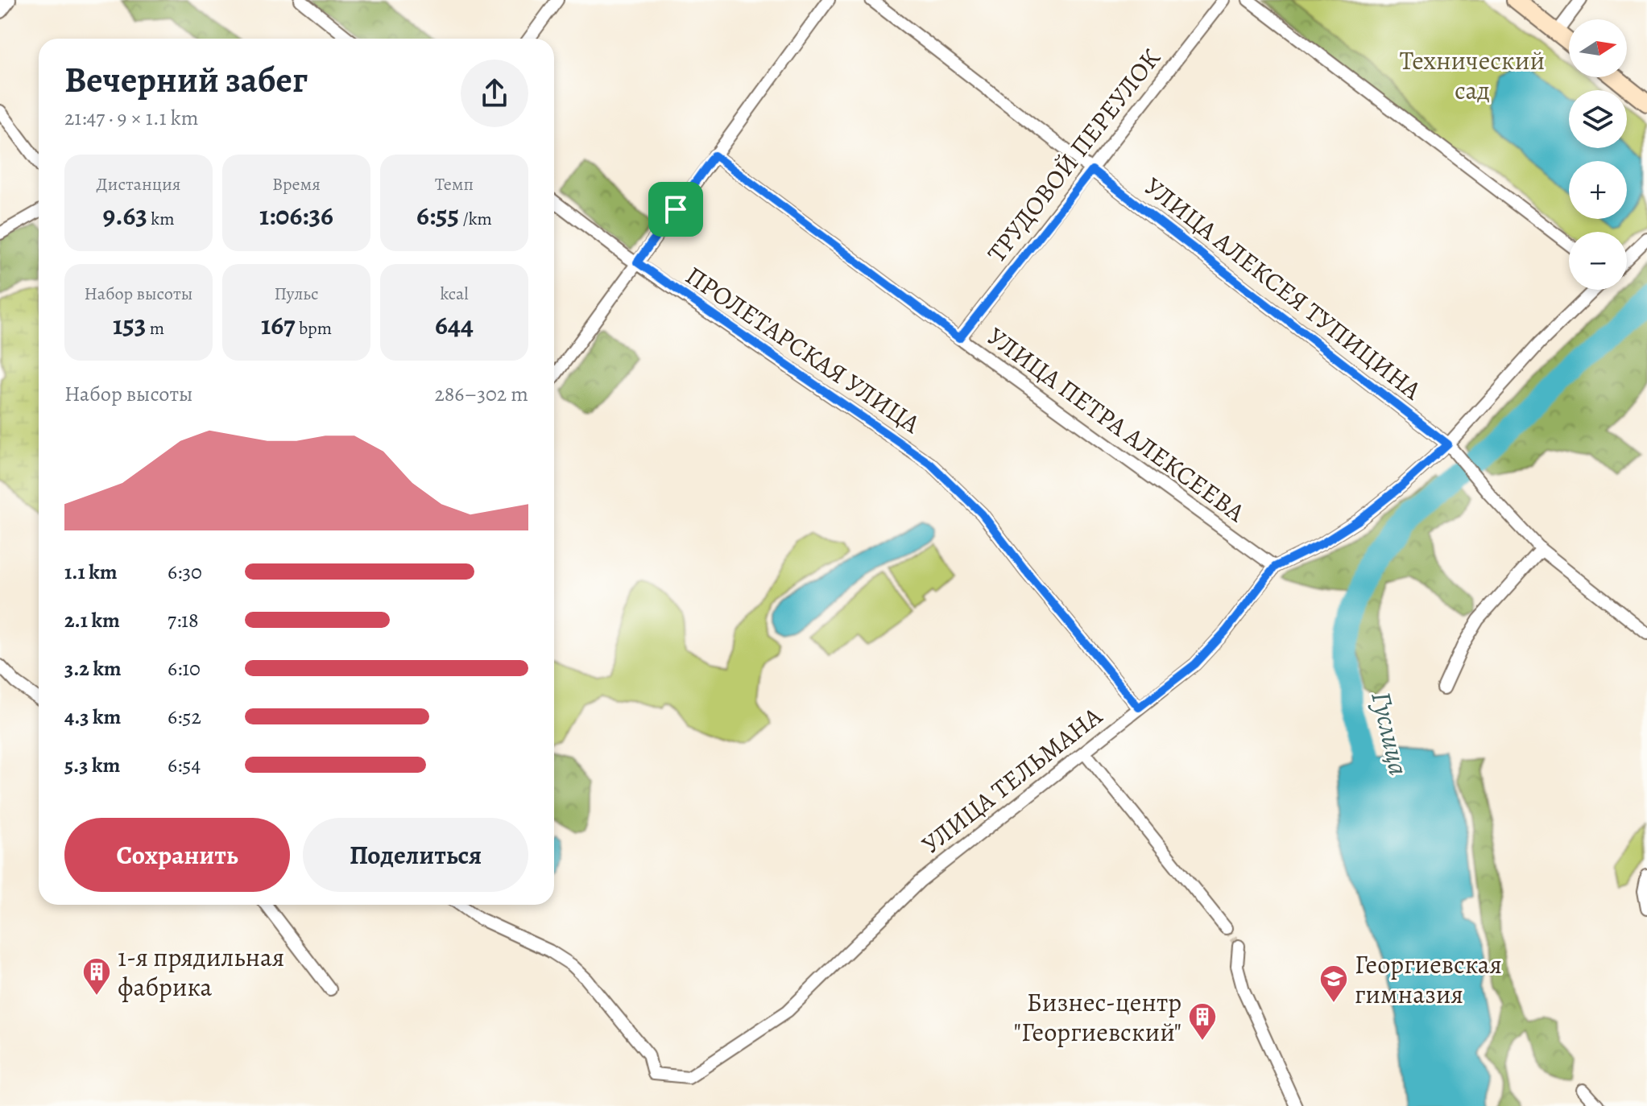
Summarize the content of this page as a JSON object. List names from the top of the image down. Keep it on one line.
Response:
{"streets":{"street":["ТРУДОВОЙ ПЕРЕУЛОК","УЛИЦА АЛЕКСЕЯ ТУПИЦИНА","ПРОЛЕТАРСКАЯ УЛИЦА","УЛИЦА ПЕТРА АЛЕКСЕЕВА","УЛИЦА ТЕЛЬМАНА"]},"crossings":[["ТРУДОВОЙ ПЕРЕУЛОК","УЛИЦА АЛЕКСЕЯ ТУПИЦИНА"],["ТРУДОВОЙ ПЕРЕУЛОК","УЛИЦА ПЕТРА АЛЕКСЕЕВА"],["УЛИЦА АЛЕКСЕЯ ТУПИЦИНА","УЛИЦА ТЕЛЬМАНА"],["ПРОЛЕТАРСКАЯ УЛИЦА","УЛИЦА ТЕЛЬМАНА"],["УЛИЦА ПЕТРА АЛЕКСЕЕВА","УЛИЦА ТЕЛЬМАНА"]],"water":["Гуслица"],"parks":["Технический сад"],"places":{"building":["1-я прядильная фабрика","Бизнес-центр \"Георгиевский\""],"school or university":["Георгиевская гимназия"]},"north":"right","page":{"map_buttons":["+","−"],"heading":["Вечерний забег","21:47 · 9 × 1.1 km"],"stats":[["Дистанция","9.63 km"],["Время","1:06:36"],["Темп","6:55 /km"],["Набор высоты","153 m"],["Пульс","167 bpm"],["kcal","644"]],"chart":["Набор высоты","286–302 m"],"list":[{"name":"1.1 km","note":"6:30"},{"name":"2.1 km","note":"7:18"},{"name":"3.2 km","note":"6:10"},{"name":"4.3 km","note":"6:52"},{"name":"5.3 km","note":"6:54"}],"buttons":["Сохранить","Поделиться"]}}
